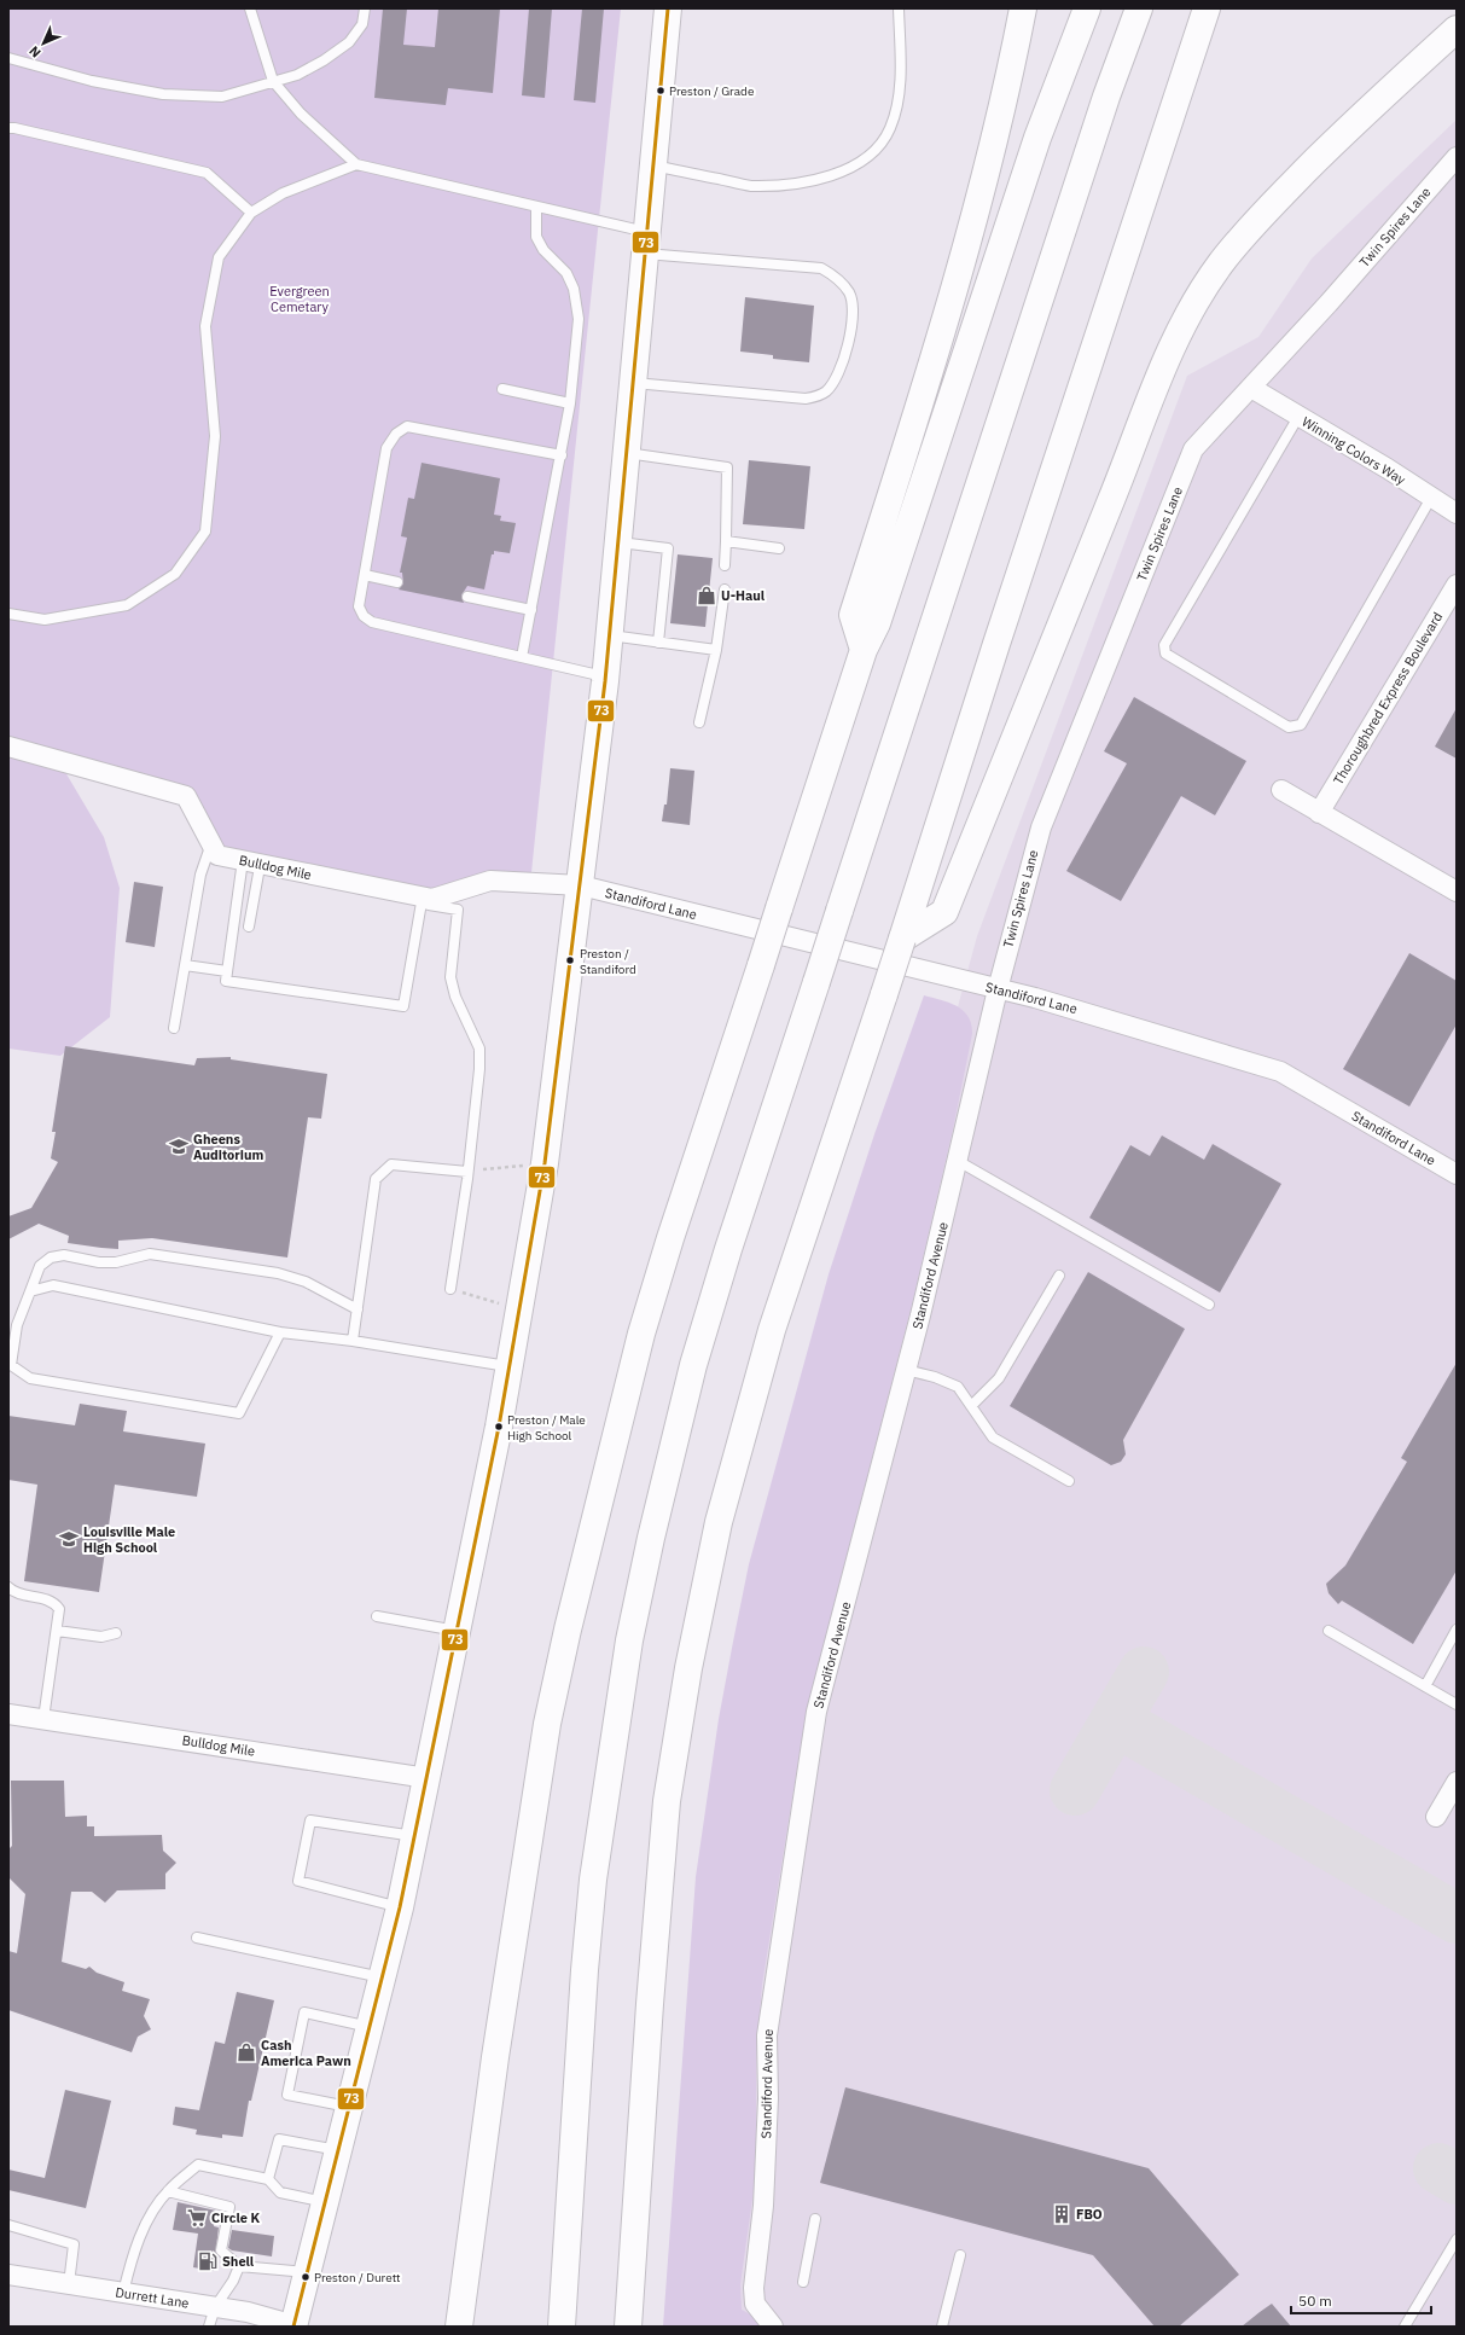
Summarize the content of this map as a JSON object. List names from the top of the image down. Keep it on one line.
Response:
{"streets":{"street":["Twin Spires Lane","Winning Colors Way","Thoroughbred Express Boulevard","Bulldog Mile","Standiford Lane","Standiford Avenue","Durrett Lane"]},"crossings":[["Twin Spires Lane","Winning Colors Way"],["Twin Spires Lane","Standiford Lane"],["Twin Spires Lane","Standiford Avenue"],["Bulldog Mile","Standiford Lane"],["Standiford Lane","Standiford Avenue"]],"parks":["Evergreen Cemetary"],"places":{"other":["Preston / Grade","Preston / Standiford","Preston / Male High School","Preston / Durett"],"shop":["U-Haul","Cash America Pawn"],"school or university":["Gheens Auditorium","Louisville Male High School"],"building":["FBO"],"supermarket":["Circle K"],"fuel station":["Shell"]},"lines":["transit line 73"],"scale_bar":"50 m","north":"bottom left"}
